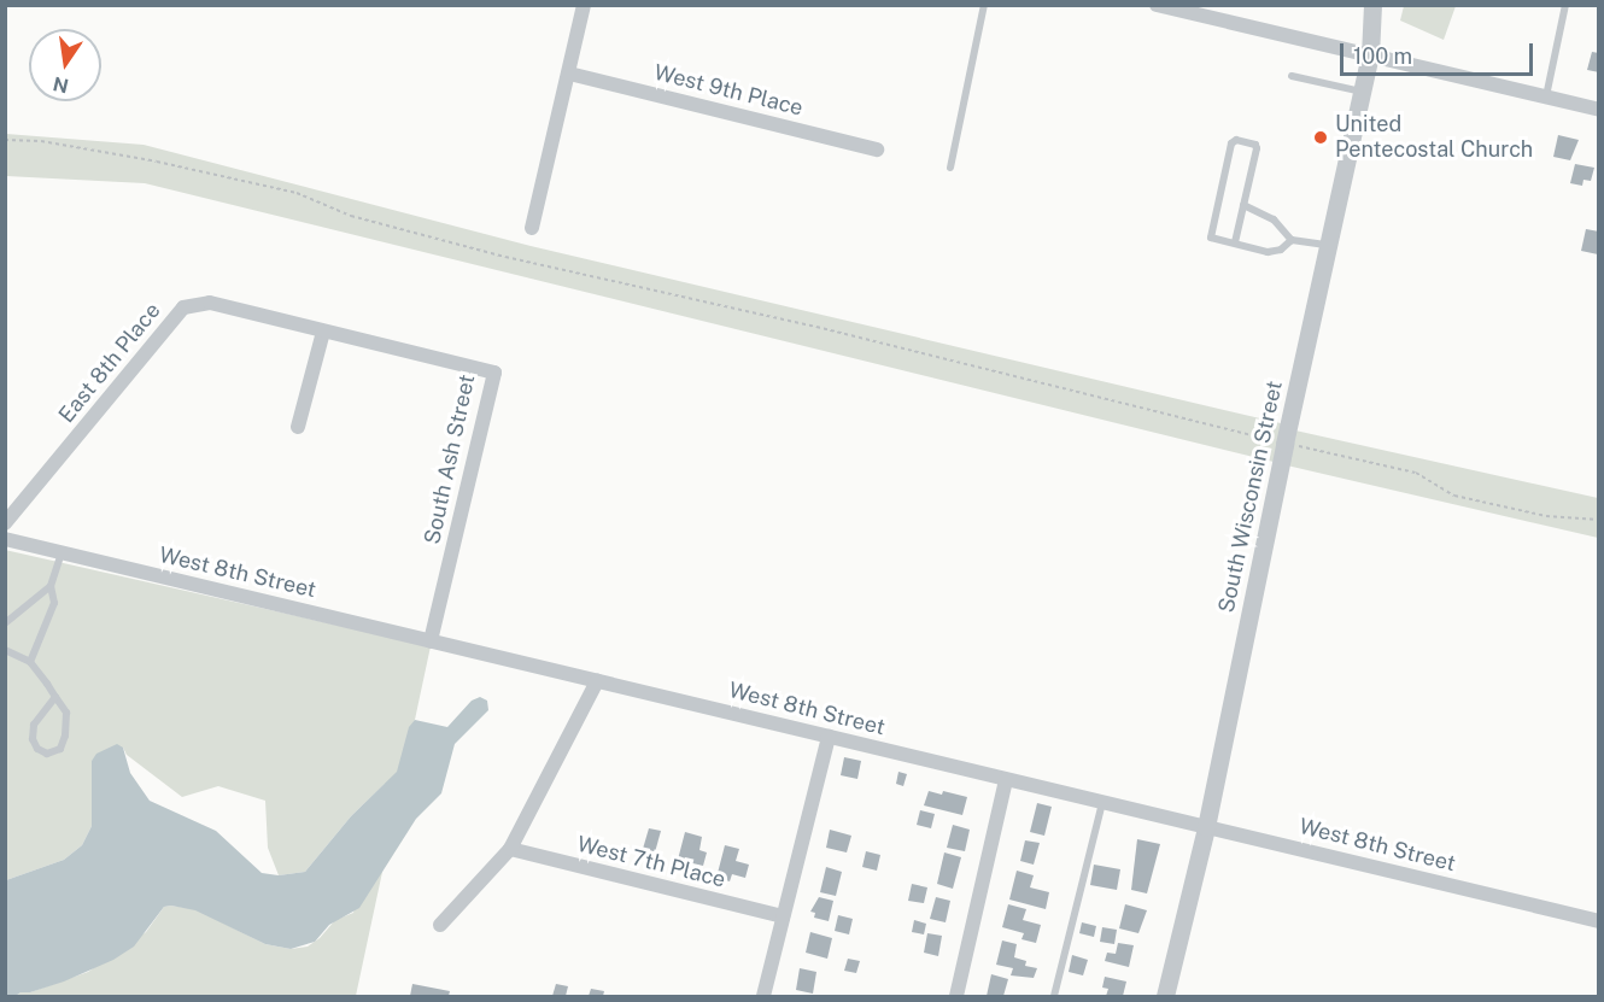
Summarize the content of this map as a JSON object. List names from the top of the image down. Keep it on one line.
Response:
{"streets":{"street":["West 9th Place","East 8th Place","South Ash Street","South Wisconsin Street","West 8th Street","West 7th Place"]},"crossings":[["East 8th Place","South Ash Street"],["South Ash Street","West 8th Street"],["South Wisconsin Street","West 8th Street"]],"places":["United Pentecostal Church"],"scale_bar":"100 m","north":"bottom"}
